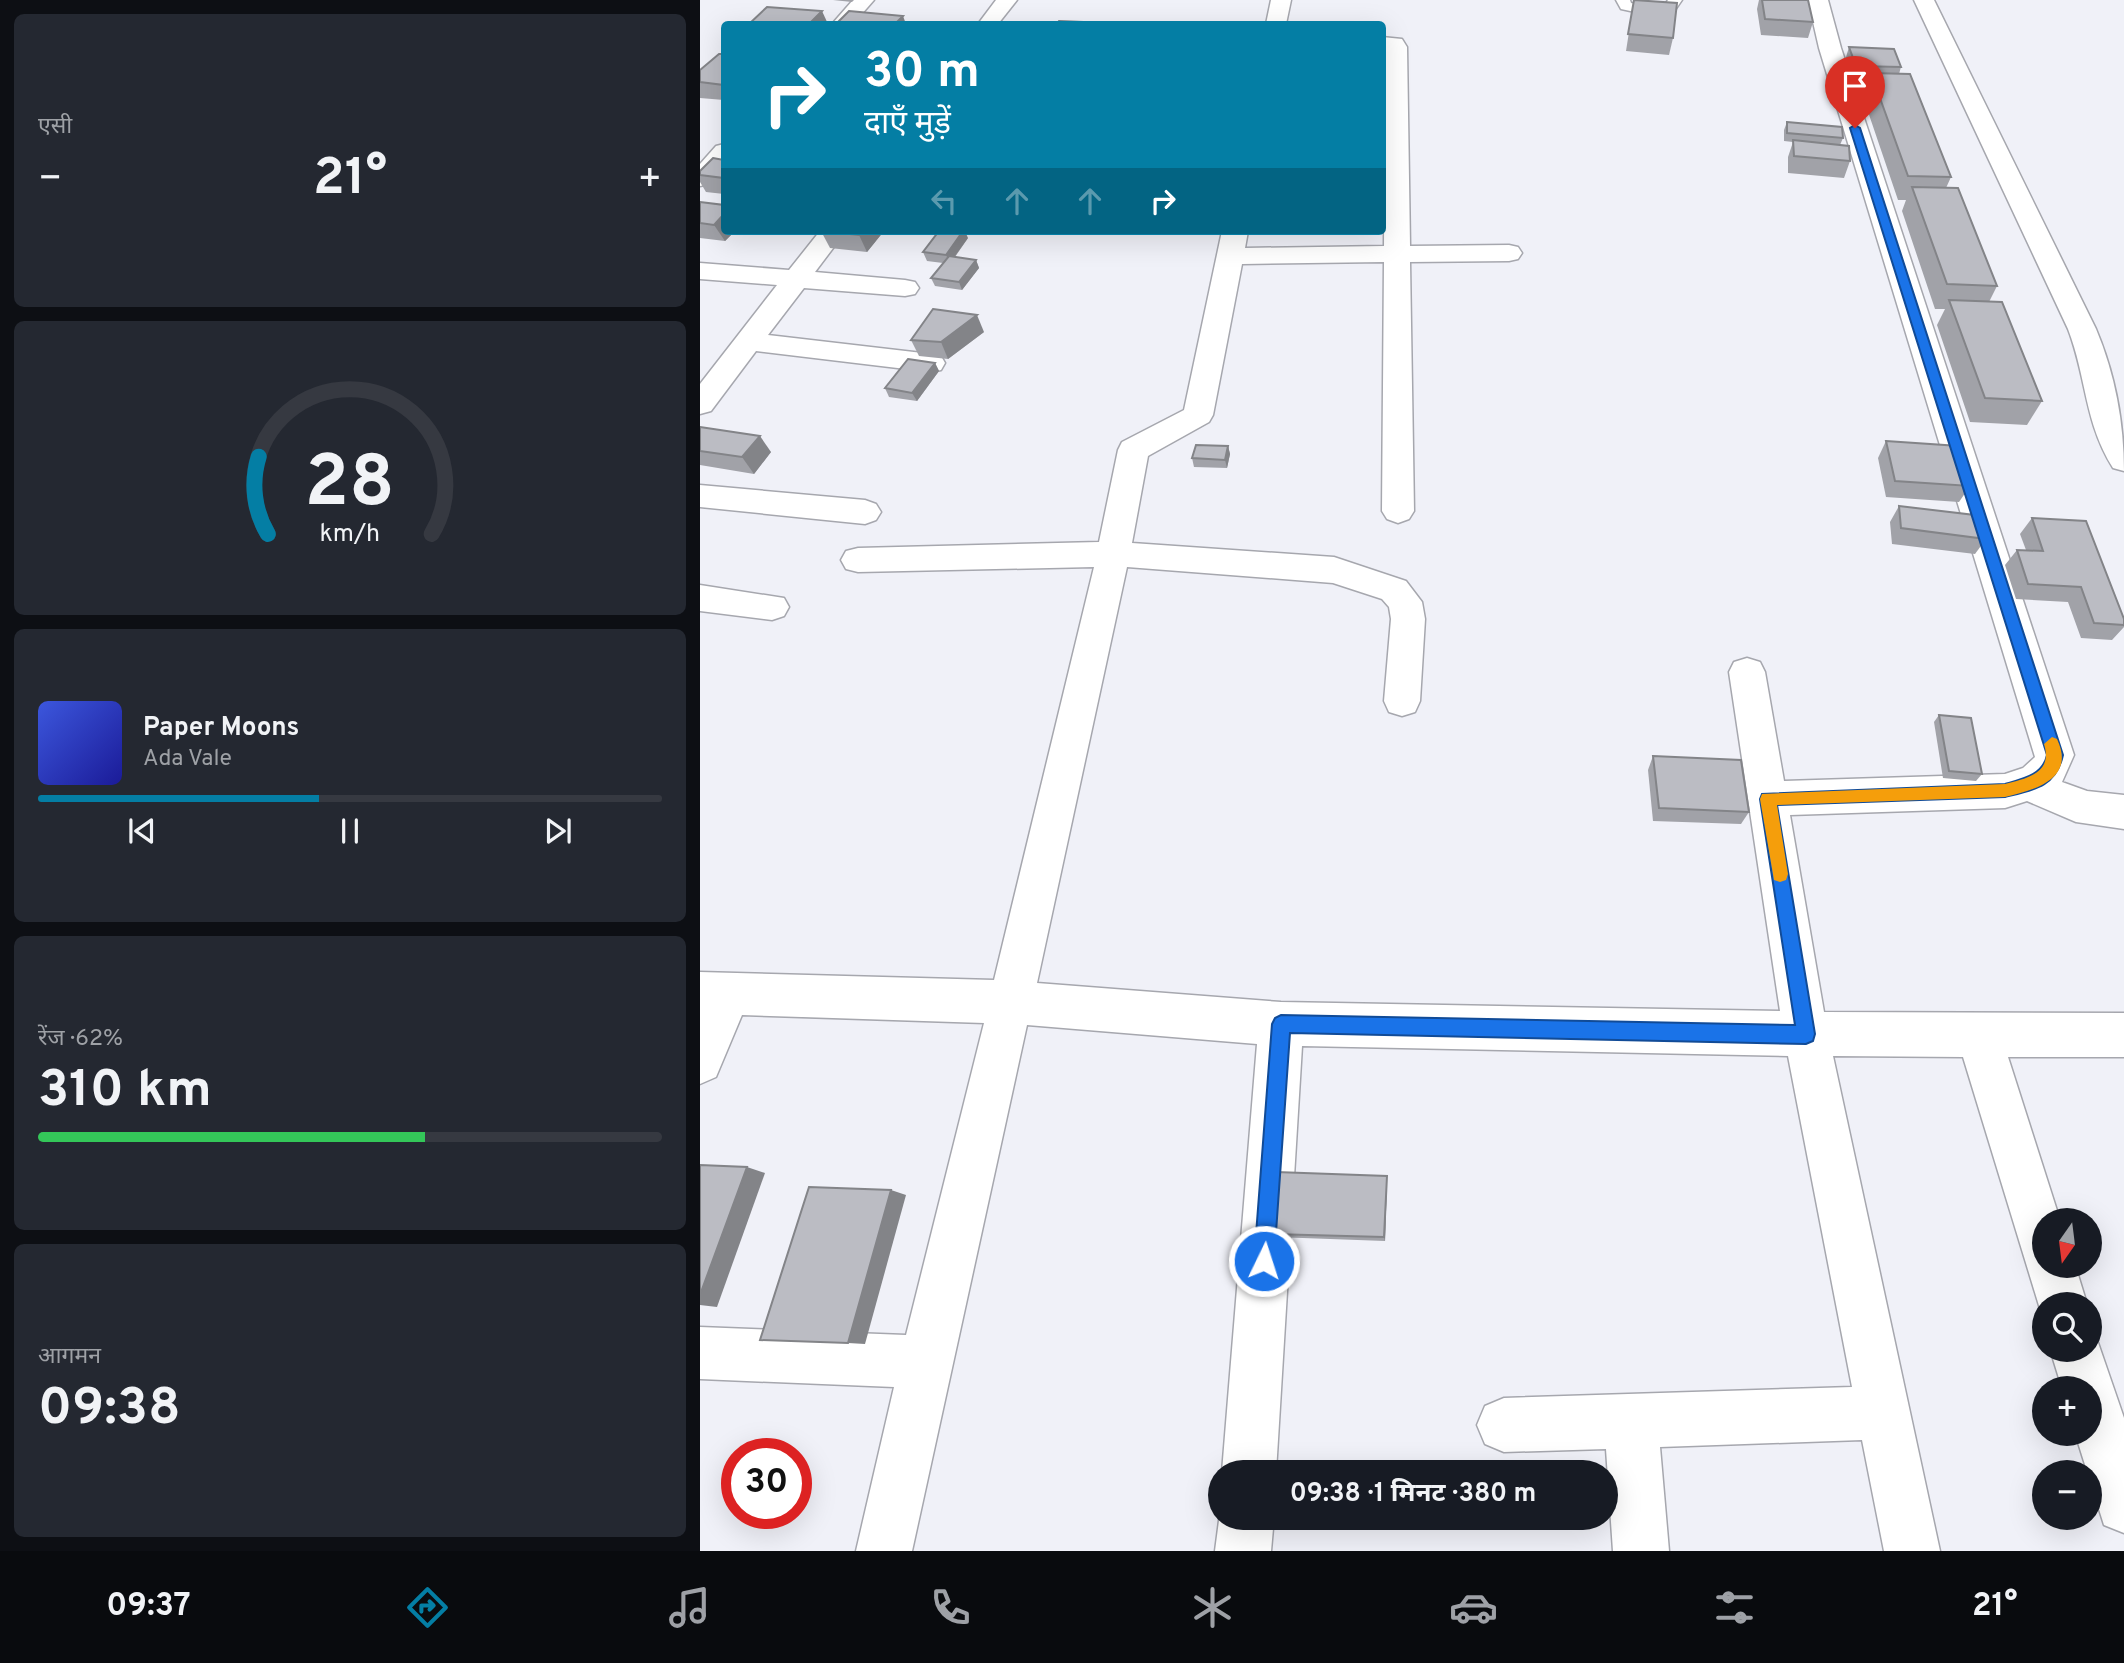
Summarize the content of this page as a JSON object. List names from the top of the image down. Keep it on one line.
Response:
{"north":"bottom","page":{"tile":["एसी",["रेंज · 62%","310 km"],["आगमन","09:38"]],"turn":["30 m","दाएँ मुड़ें"],"heat":["−","21°","+"],"song":["Paper Moons","Ada Vale"],"map_buttons":["+","−"],"limit":"30","trip":"09:38 · 1 मिनट · 380 m","tabs":["09:37","21°"],"gauge":["28","km/h"]}}
